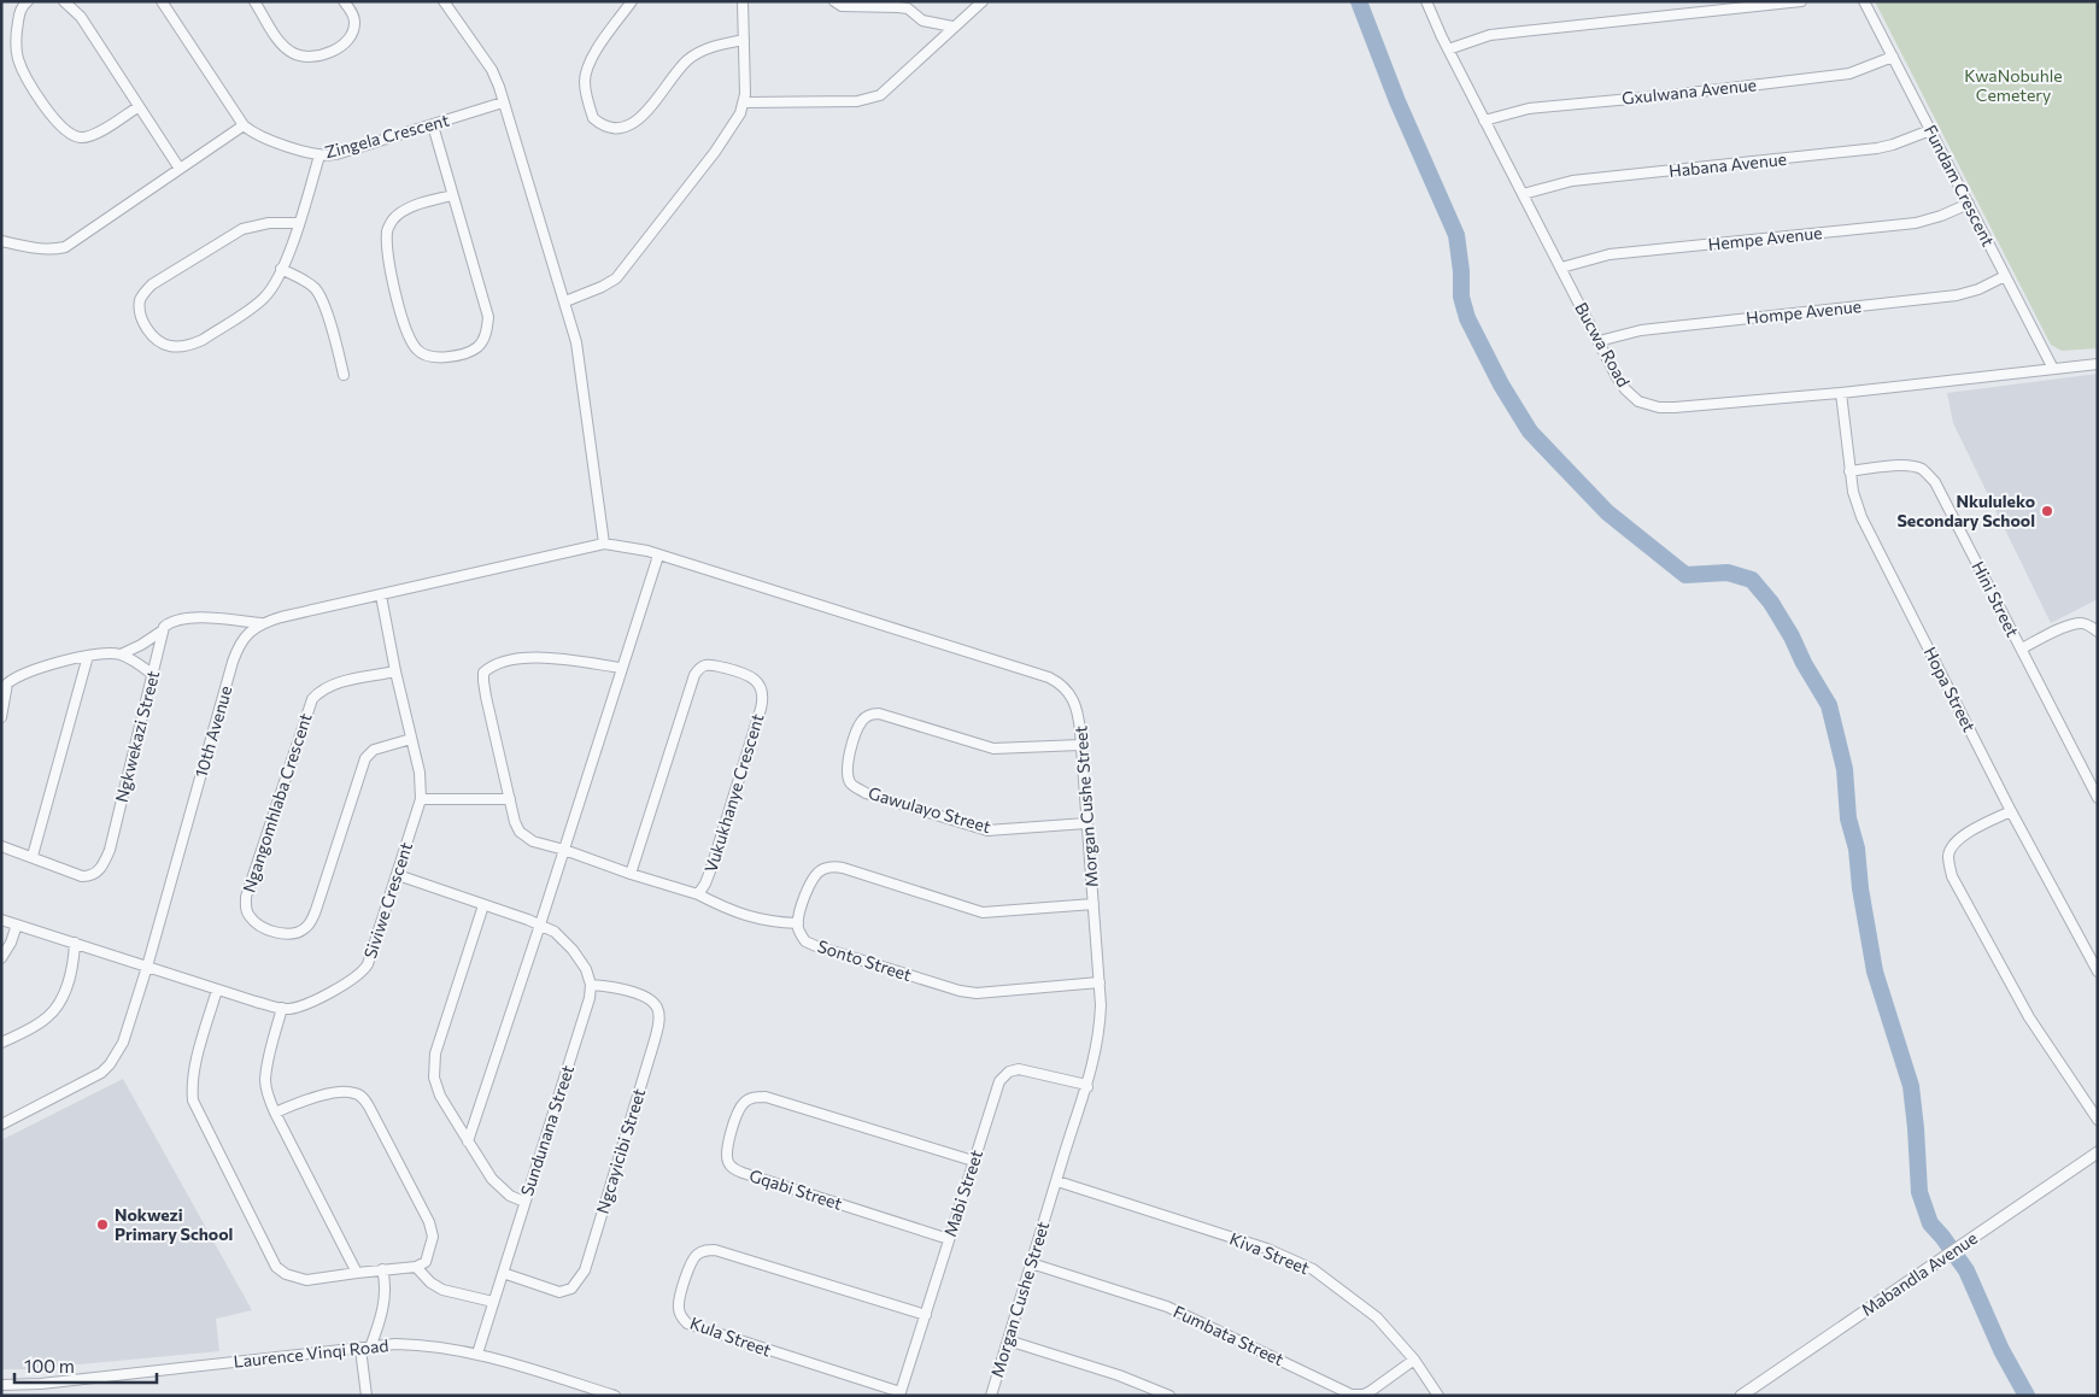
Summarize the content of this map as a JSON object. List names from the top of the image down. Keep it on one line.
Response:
{"streets":{"street":["Gxulwana Avenue","Zingela Crescent","Habana Avenue","Fundam Crescent","Hempe Avenue","Hompe Avenue","Bucwa Road","Hini Street","Hopa Street","10th Avenue","Ngkwekazi Street","Vukukhanye Crescent","Ngangomhlaba Crescent","Morgan Cushe Street","Gawulayo Street","Siviwe Crescent","Sonto Street","Sundunana Street","Ngcayicibi Street","Gqabi Street","Mabi Street","Kiva Street","Mabandla Avenue","Fumbata Street","Kula Street","Laurence Vinqi Road"]},"crossings":[["Gxulwana Avenue","Fundam Crescent"],["Gxulwana Avenue","Bucwa Road"],["Habana Avenue","Fundam Crescent"],["Habana Avenue","Bucwa Road"],["Fundam Crescent","Hempe Avenue"],["Fundam Crescent","Hompe Avenue"],["Fundam Crescent","Bucwa Road"],["Hempe Avenue","Bucwa Road"],["Hompe Avenue","Bucwa Road"],["Bucwa Road","Hopa Street"],["Hini Street","Hopa Street"],["10th Avenue","Morgan Cushe Street"],["10th Avenue","Siviwe Crescent"],["Ngangomhlaba Crescent","Siviwe Crescent"],["Morgan Cushe Street","Gawulayo Street"],["Morgan Cushe Street","Sonto Street"],["Morgan Cushe Street","Mabi Street"],["Morgan Cushe Street","Kiva Street"],["Morgan Cushe Street","Fumbata Street"],["Sundunana Street","Ngcayicibi Street"],["Sundunana Street","Laurence Vinqi Road"],["Gqabi Street","Mabi Street"],["Mabi Street","Kula Street"],["Kiva Street","Fumbata Street"]],"parks":["KwaNobuhle Cemetery"],"places":["Nkululeko Secondary School","Nokwezi Primary School"],"scale_bar":"100 m"}
